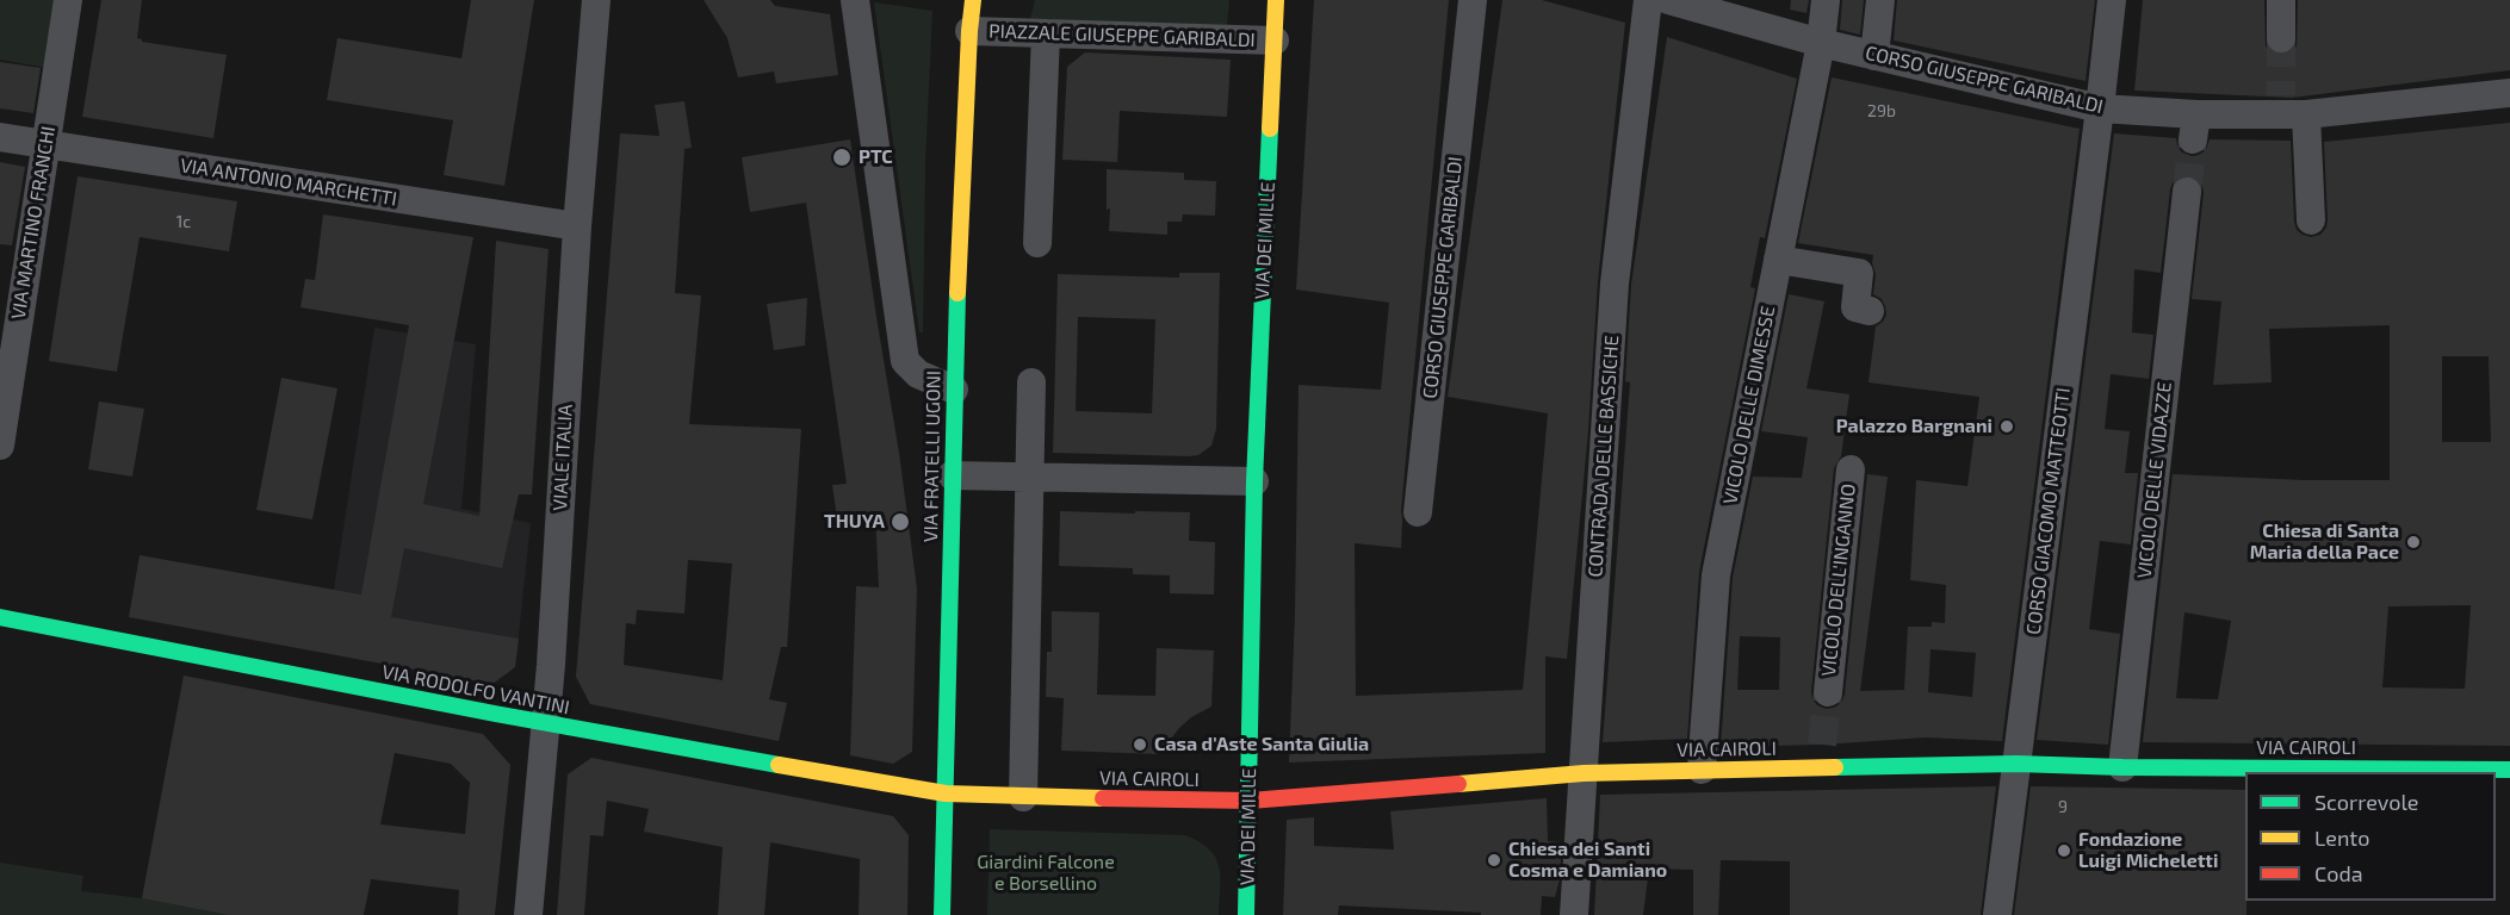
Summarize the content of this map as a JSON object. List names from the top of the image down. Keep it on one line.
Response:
{"streets":{"street":["PIAZZALE GIUSEPPE GARIBALDI","CORSO GIUSEPPE GARIBALDI","VIA ANTONIO MARCHETTI","VIA MARTINO FRANCHI","VIA DEI MILLE","VICOLO DELLE DIMESSE","VIA FRATELLI UGONI","CONTRADA DELLE BASSICHE","VIALE ITALIA","VICOLO DELLE VIDAZZE","CORSO GIACOMO MATTEOTTI","VICOLO DELL'INGANNO","VIA RODOLFO VANTINI","VIA CAIROLI"]},"crossings":[["PIAZZALE GIUSEPPE GARIBALDI","VIA DEI MILLE"],["PIAZZALE GIUSEPPE GARIBALDI","VIA FRATELLI UGONI"],["CORSO GIUSEPPE GARIBALDI","VICOLO DELLE DIMESSE"],["CORSO GIUSEPPE GARIBALDI","CORSO GIACOMO MATTEOTTI"],["VIA ANTONIO MARCHETTI","VIA MARTINO FRANCHI"],["VIA ANTONIO MARCHETTI","VIALE ITALIA"],["VIA DEI MILLE","VIA CAIROLI"],["VICOLO DELLE DIMESSE","VIA CAIROLI"],["VIA FRATELLI UGONI","VIA RODOLFO VANTINI"],["VIA FRATELLI UGONI","VIA CAIROLI"],["CONTRADA DELLE BASSICHE","VIA CAIROLI"],["VIALE ITALIA","VIA RODOLFO VANTINI"],["VICOLO DELLE VIDAZZE","VIA CAIROLI"],["CORSO GIACOMO MATTEOTTI","VIA CAIROLI"],["VIA RODOLFO VANTINI","VIA CAIROLI"]],"parks":["Giardini Falcone e Borsellino"],"places":["PTC","Palazzo Bargnani","THUYA","Chiesa di Santa Maria della Pace","Casa d'Aste Santa Giulia","Fondazione Luigi Micheletti","Chiesa dei Santi Cosma e Damiano"],"house_numbers":["29b","1c","9"],"legend":["Scorrevole","Lento","Coda"]}
